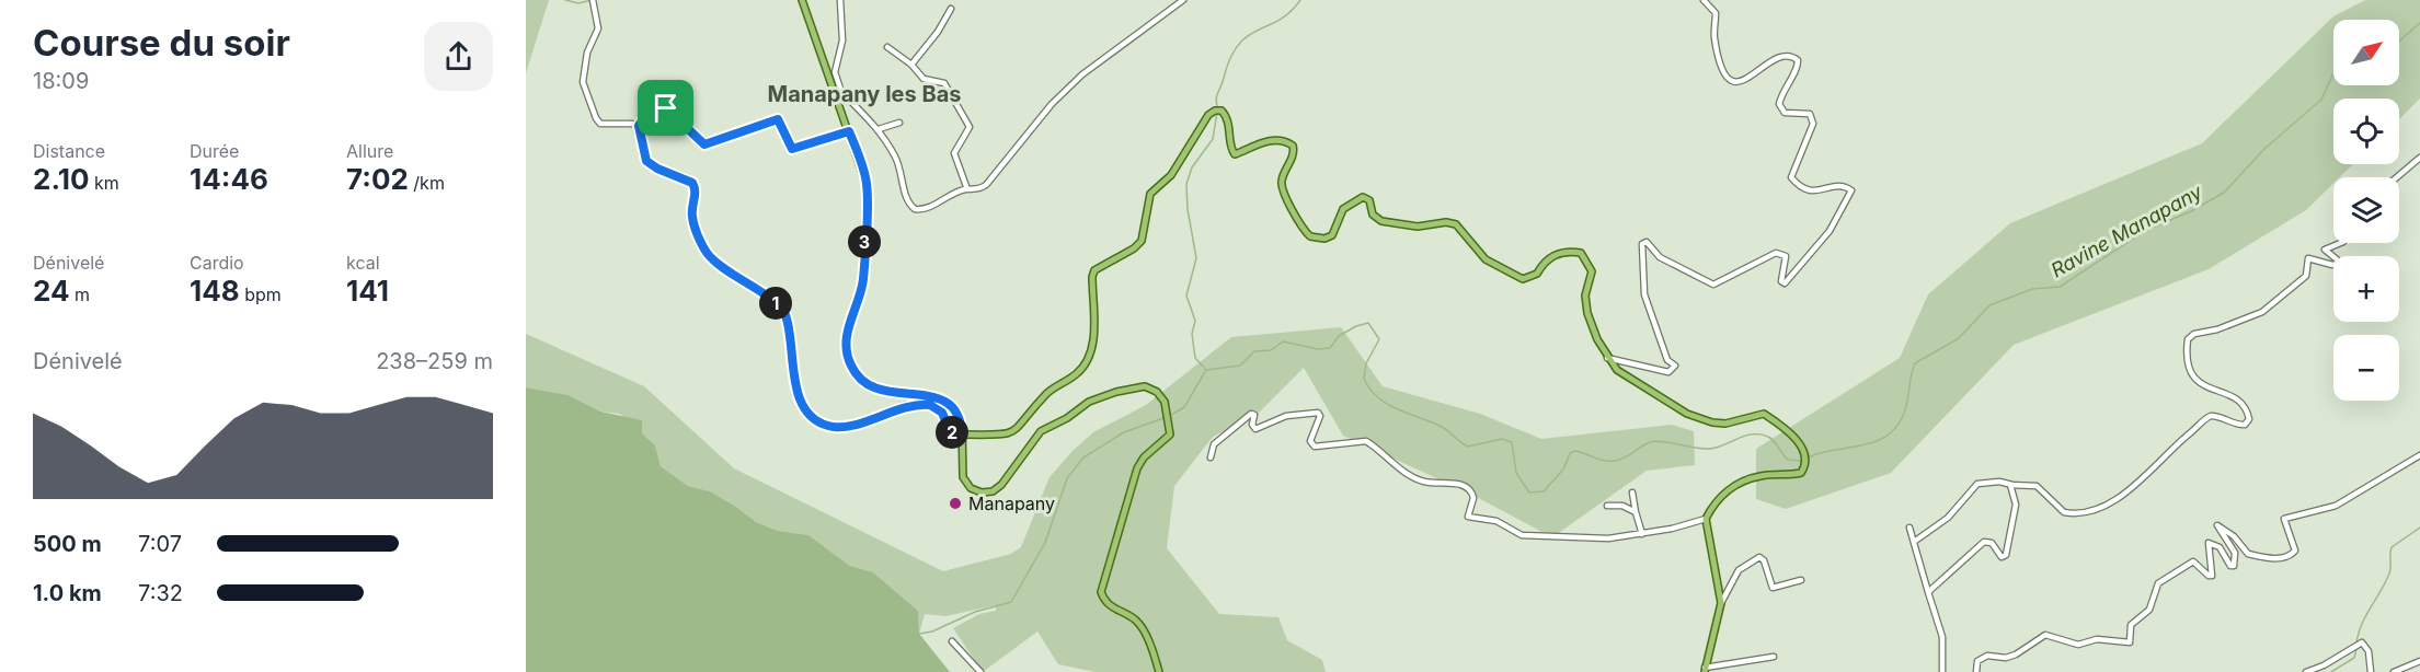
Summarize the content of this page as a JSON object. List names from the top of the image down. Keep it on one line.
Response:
{"districts":["Manapany les Bas"],"water":["Ravine Manapany"],"places":["Manapany"],"north":"top right","page":{"heading":["Course du soir","18:09"],"map_buttons":["+","−"],"stats":[["Distance","2.10 km"],["Durée","14:46"],["Allure","7:02 /km"],["Dénivelé","24 m"],["Cardio","148 bpm"],["kcal","141"]],"pins":["3","1","2"],"chart":["Dénivelé","238–259 m"],"list":[{"name":"500 m","note":"7:07"},{"name":"1.0 km","note":"7:32"}]}}
